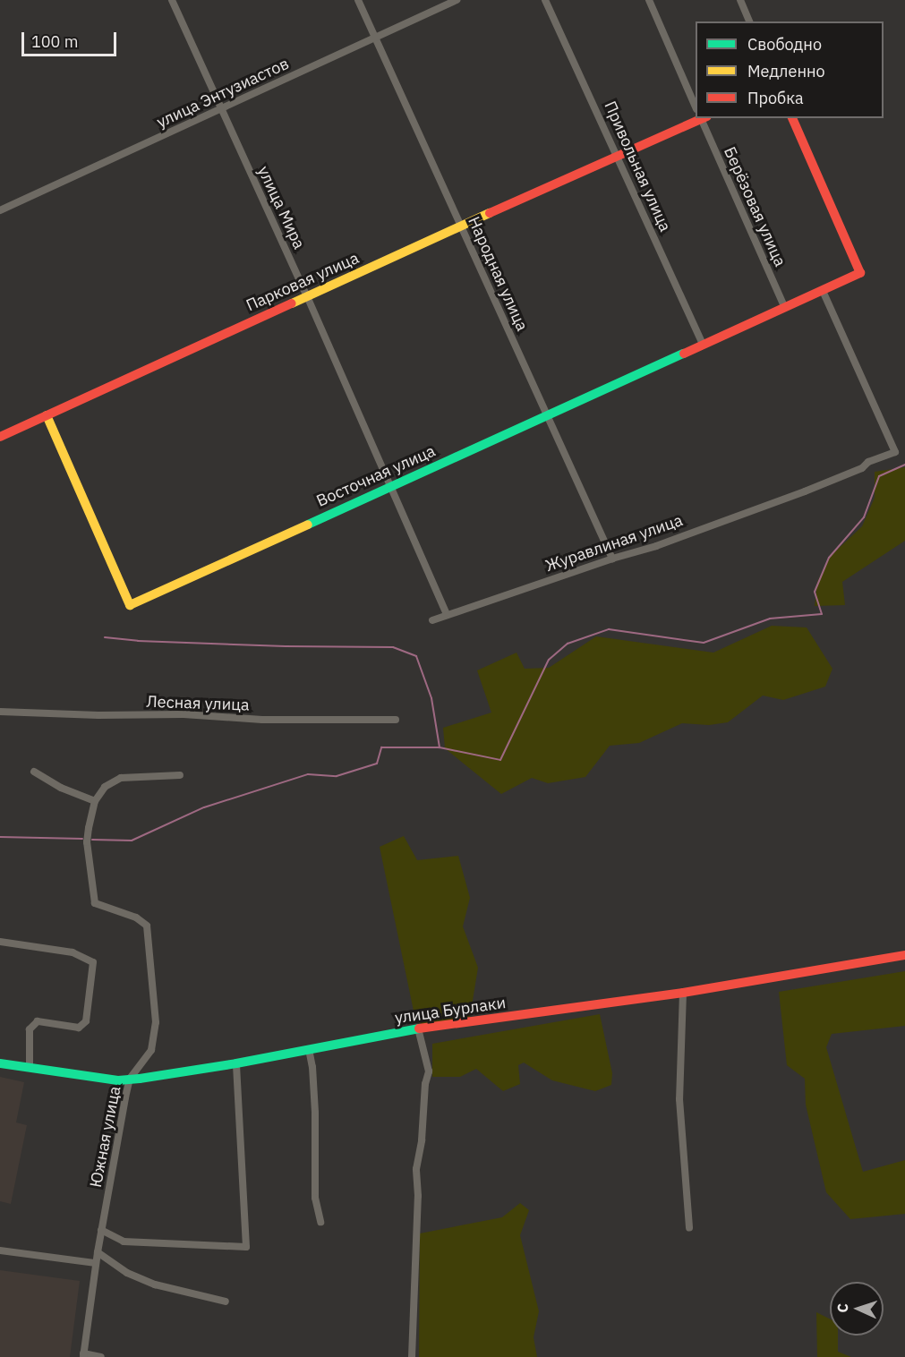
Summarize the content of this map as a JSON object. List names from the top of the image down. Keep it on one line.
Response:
{"streets":{"street":["улица Энтузиастов","Привольная улица","Берёзовая улица","улица Мира","Народная улица","Парковая улица","Восточная улица","Журавлиная улица","Лесная улица","улица Бурлаки","Южная улица"]},"crossings":[["улица Энтузиастов","улица Мира"],["улица Энтузиастов","Народная улица"],["Привольная улица","Парковая улица"],["Привольная улица","Восточная улица"],["Берёзовая улица","Парковая улица"],["Берёзовая улица","Восточная улица"],["улица Мира","Парковая улица"],["улица Мира","Восточная улица"],["улица Мира","Журавлиная улица"],["Народная улица","Парковая улица"],["Народная улица","Восточная улица"],["Народная улица","Журавлиная улица"],["Парковая улица","Восточная улица"],["Восточная улица","Журавлиная улица"],["улица Бурлаки","Южная улица"]],"legend":["Свободно","Медленно","Пробка"],"scale_bar":"100 m","north":"left"}
